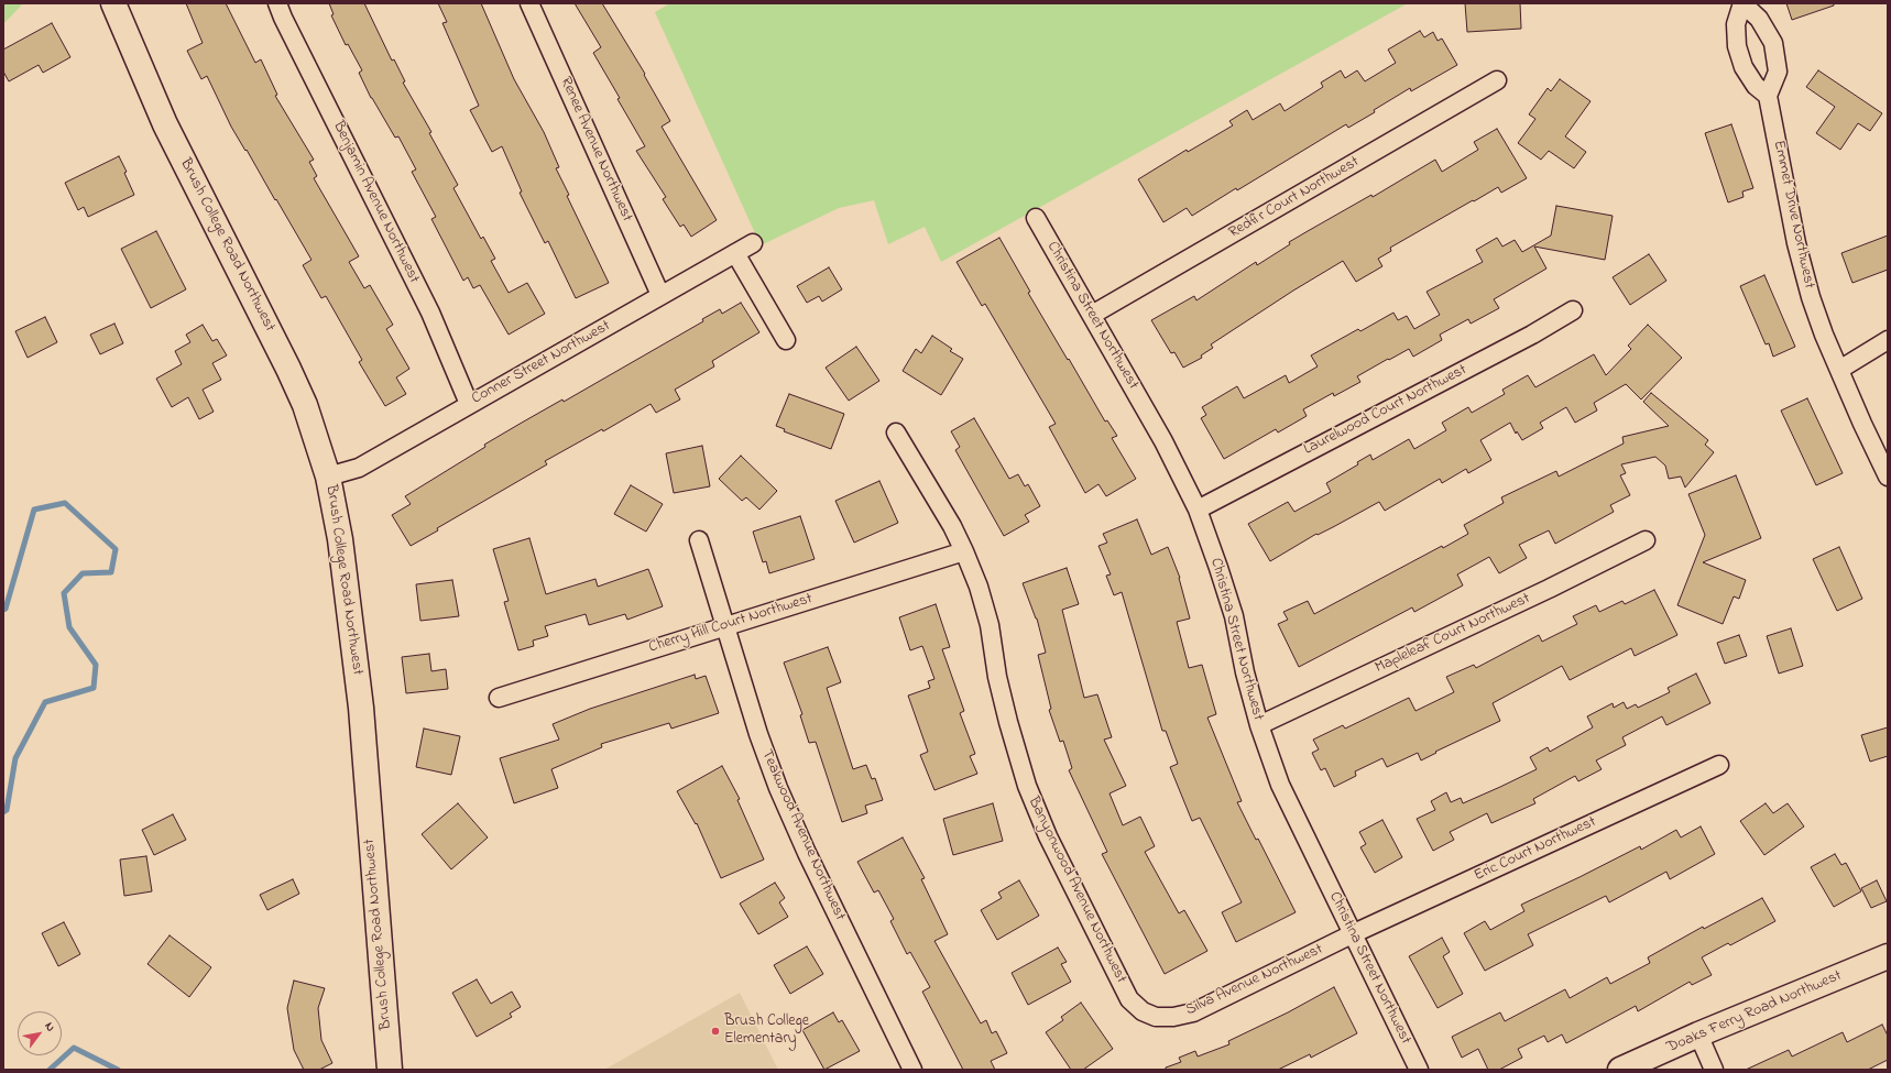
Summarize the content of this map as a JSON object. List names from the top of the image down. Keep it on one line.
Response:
{"streets":{"street":["Renee Avenue Northwest","Redfir Court Northwest","Benjamin Avenue Northwest","Emmet Drive Northwest","Brush College Road Northwest","Christina Street Northwest","Conner Street Northwest","Laurelwood Court Northwest","Cherry Hill Court Northwest","Mapleleaf Court Northwest","Teakwood Avenue Northwest","Eric Court Northwest","Banyonwood Avenue Northwest","Silva Avenue Northwest","Doaks Ferry Road Northwest"]},"crossings":[["Renee Avenue Northwest","Conner Street Northwest"],["Redfir Court Northwest","Christina Street Northwest"],["Benjamin Avenue Northwest","Conner Street Northwest"],["Brush College Road Northwest","Conner Street Northwest"],["Christina Street Northwest","Laurelwood Court Northwest"],["Christina Street Northwest","Mapleleaf Court Northwest"],["Christina Street Northwest","Eric Court Northwest"],["Christina Street Northwest","Silva Avenue Northwest"],["Cherry Hill Court Northwest","Teakwood Avenue Northwest"],["Cherry Hill Court Northwest","Banyonwood Avenue Northwest"],["Eric Court Northwest","Silva Avenue Northwest"],["Banyonwood Avenue Northwest","Silva Avenue Northwest"]],"places":["Brush College Elementary"],"north":"top right"}
